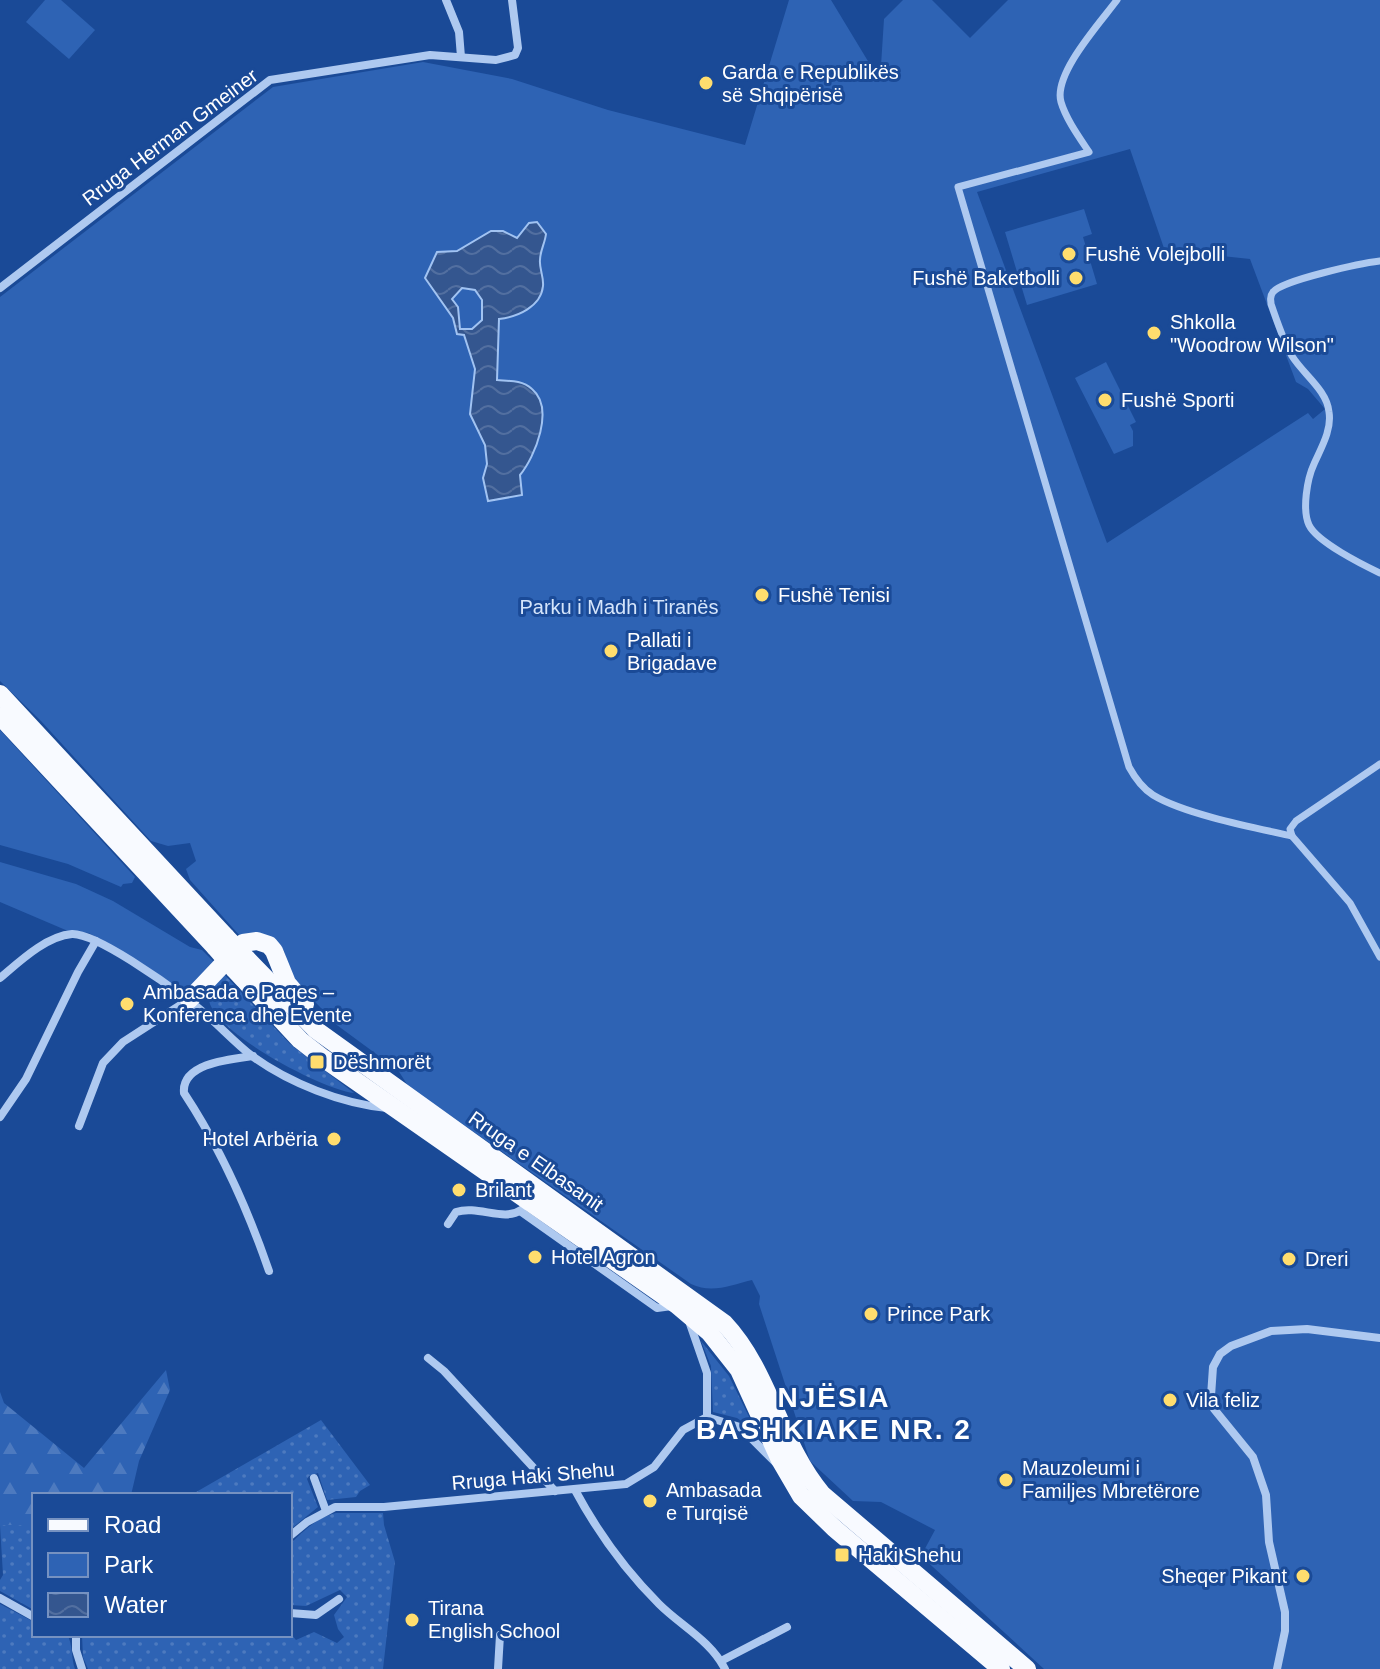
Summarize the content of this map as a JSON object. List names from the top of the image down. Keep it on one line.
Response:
{"streets":{"main road":["Rruga e Elbasanit"],"street":["Rruga Herman Gmeiner","Rruga Haki Shehu"]},"districts":["NJËSIA BASHKIAKE NR. 2"],"parks":["Parku i Madh i Tiranës"],"places":{"other":["Garda e Republikës së Shqipërisë","Fushë Volejbolli","Fushë Baketbolli","Shkolla \"Woodrow Wilson\"","Fushë Sporti","Fushë Tenisi","Pallati i Brigadave","Ambasada e Paqes – Konferenca dhe Evente","Hotel Arbëria","Brilant","Hotel Agron","Dreri","Prince Park","Vila feliz","Mauzoleumi i Familjes Mbretërore","Ambasada e Turqisë","Sheqer Pikant","Tirana English School"],"transit":["Dëshmorët","Haki Shehu"]},"legend":["Road","Park","Water"]}
